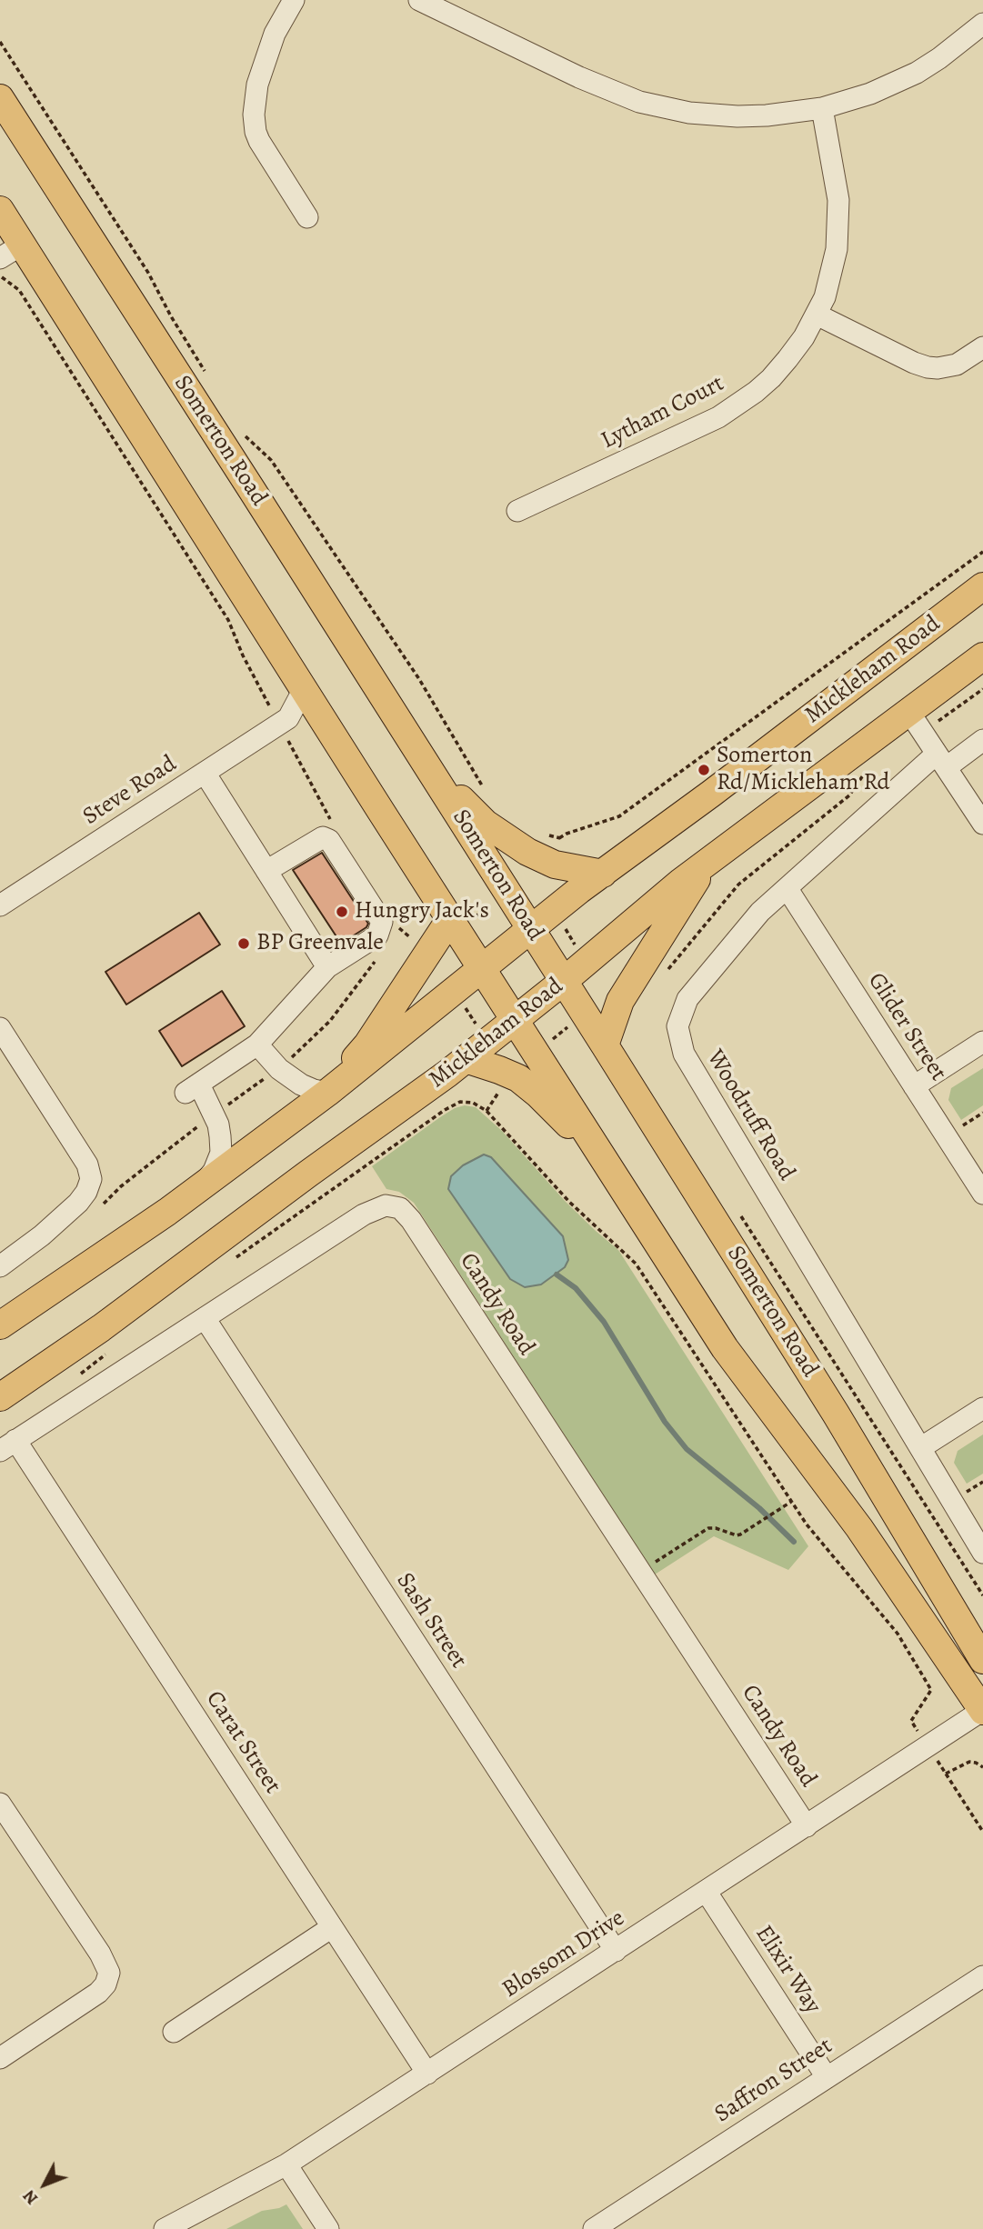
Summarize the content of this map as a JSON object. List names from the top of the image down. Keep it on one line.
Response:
{"streets":{"main road":["Somerton Road","Mickleham Road"],"street":["Lytham Court","Steve Road","Glider Street","Woodruff Road","Candy Road","Sash Street","Carat Street","Blossom Drive","Elixir Way","Saffron Street"]},"crossings":[["Somerton Road","Mickleham Road"],["Glider Street","Woodruff Road"],["Candy Road","Sash Street"],["Candy Road","Carat Street"],["Candy Road","Blossom Drive"],["Sash Street","Blossom Drive"],["Carat Street","Blossom Drive"],["Blossom Drive","Elixir Way"],["Elixir Way","Saffron Street"]],"places":["Somerton Rd/Mickleham Rd","Hungry Jack's","BP Greenvale"],"north":"bottom left"}
